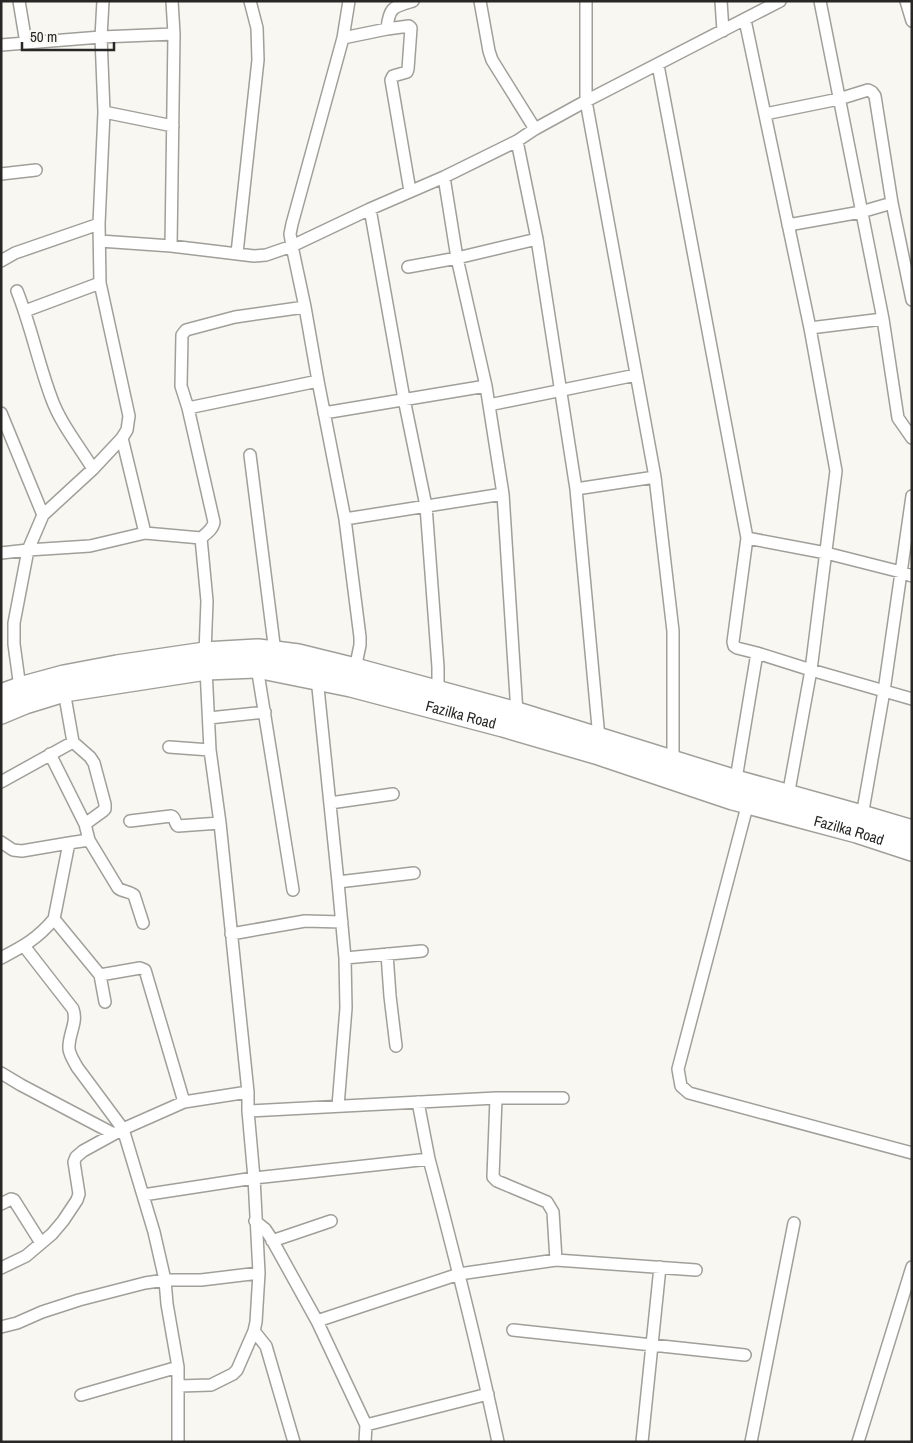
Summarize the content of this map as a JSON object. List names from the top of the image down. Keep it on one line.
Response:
{"streets":{"highway":["Fazilka Road"]},"scale_bar":"50 m"}
